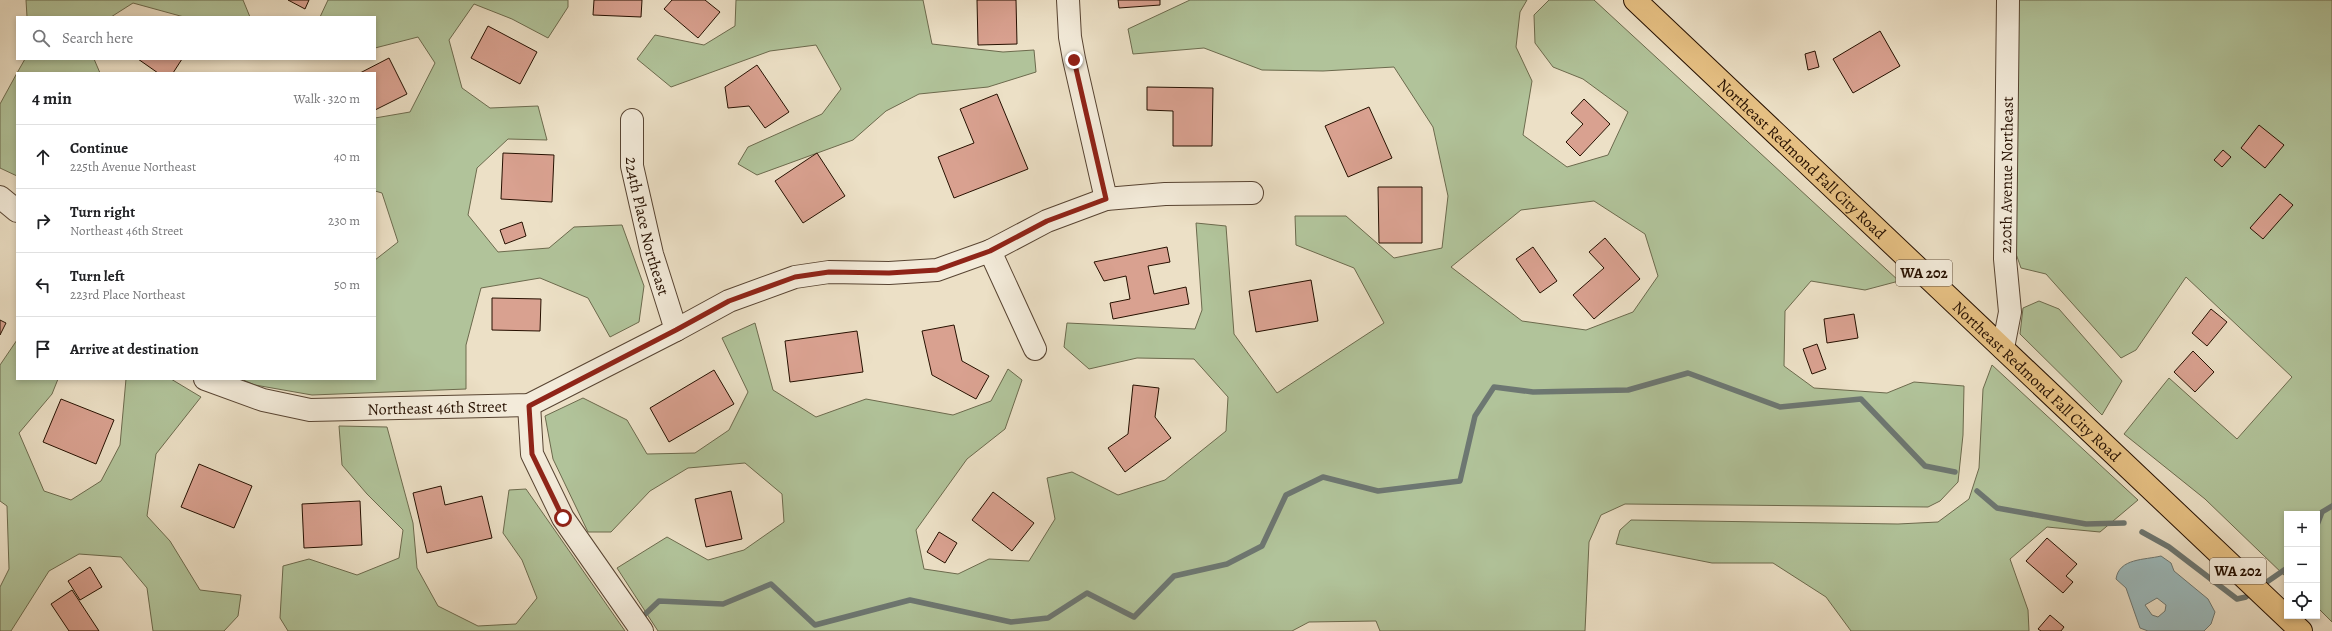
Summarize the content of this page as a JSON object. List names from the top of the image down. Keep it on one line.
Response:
{"streets":{"main road":["Northeast Redmond Fall City Road","WA 202"],"street":["220th Avenue Northeast","224th Place Northeast","Northeast 46th Street"]},"crossings":[["Northeast Redmond Fall City Road","220th Avenue Northeast"],["224th Place Northeast","Northeast 46th Street"]],"page":{"search":"Search here","heading":["4 min","Walk · 320 m"],"list":[["Continue","225th Avenue Northeast","40 m"],["Turn right","Northeast 46th Street","230 m"],["Turn left","223rd Place Northeast","50 m"],"Arrive at destination"],"map_buttons":["+","−"]}}
